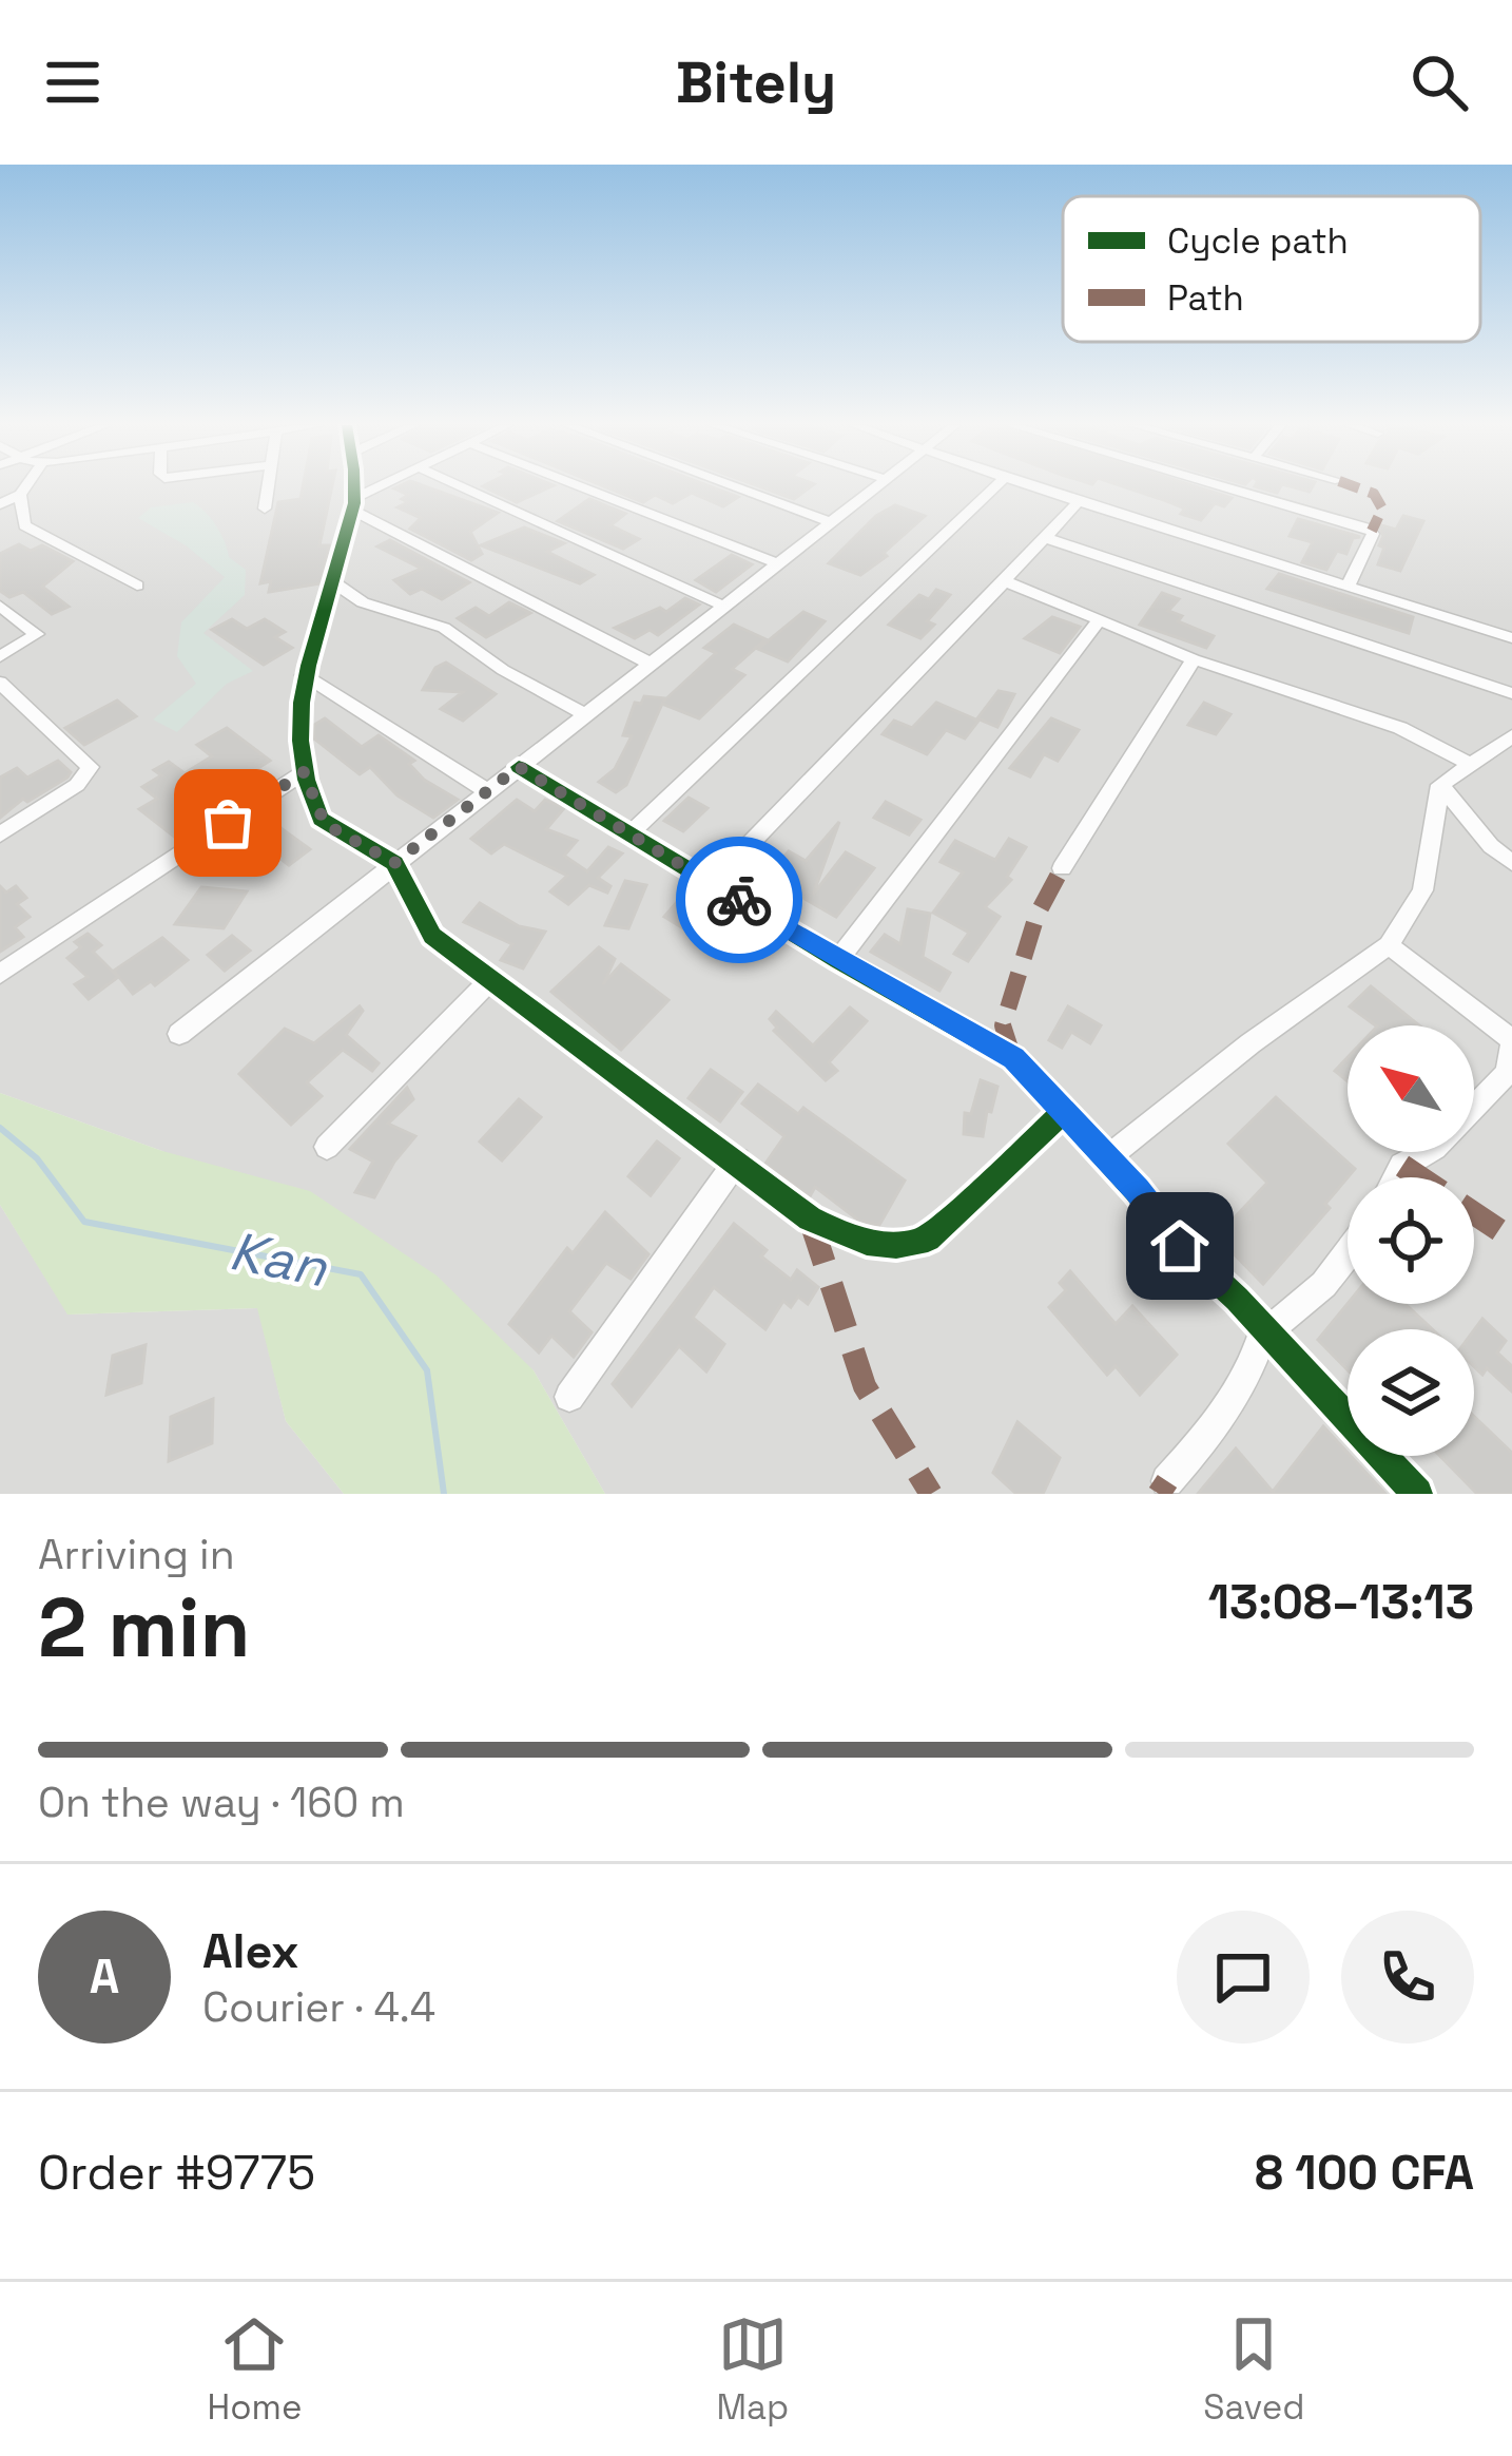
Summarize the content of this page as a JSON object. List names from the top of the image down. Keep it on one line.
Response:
{"water":["Kan"],"legend":["Cycle path","Path"],"north":"top left","page":{"header":"Bitely","heading":["2 min","Arriving in","13:08–13:13"],"panel":["Alex","Courier · 4.4","Order #9775","8 100 CFA"],"bar":"On the way · 160 m","round":"A","tabs":["Home","Map","Saved"]}}
